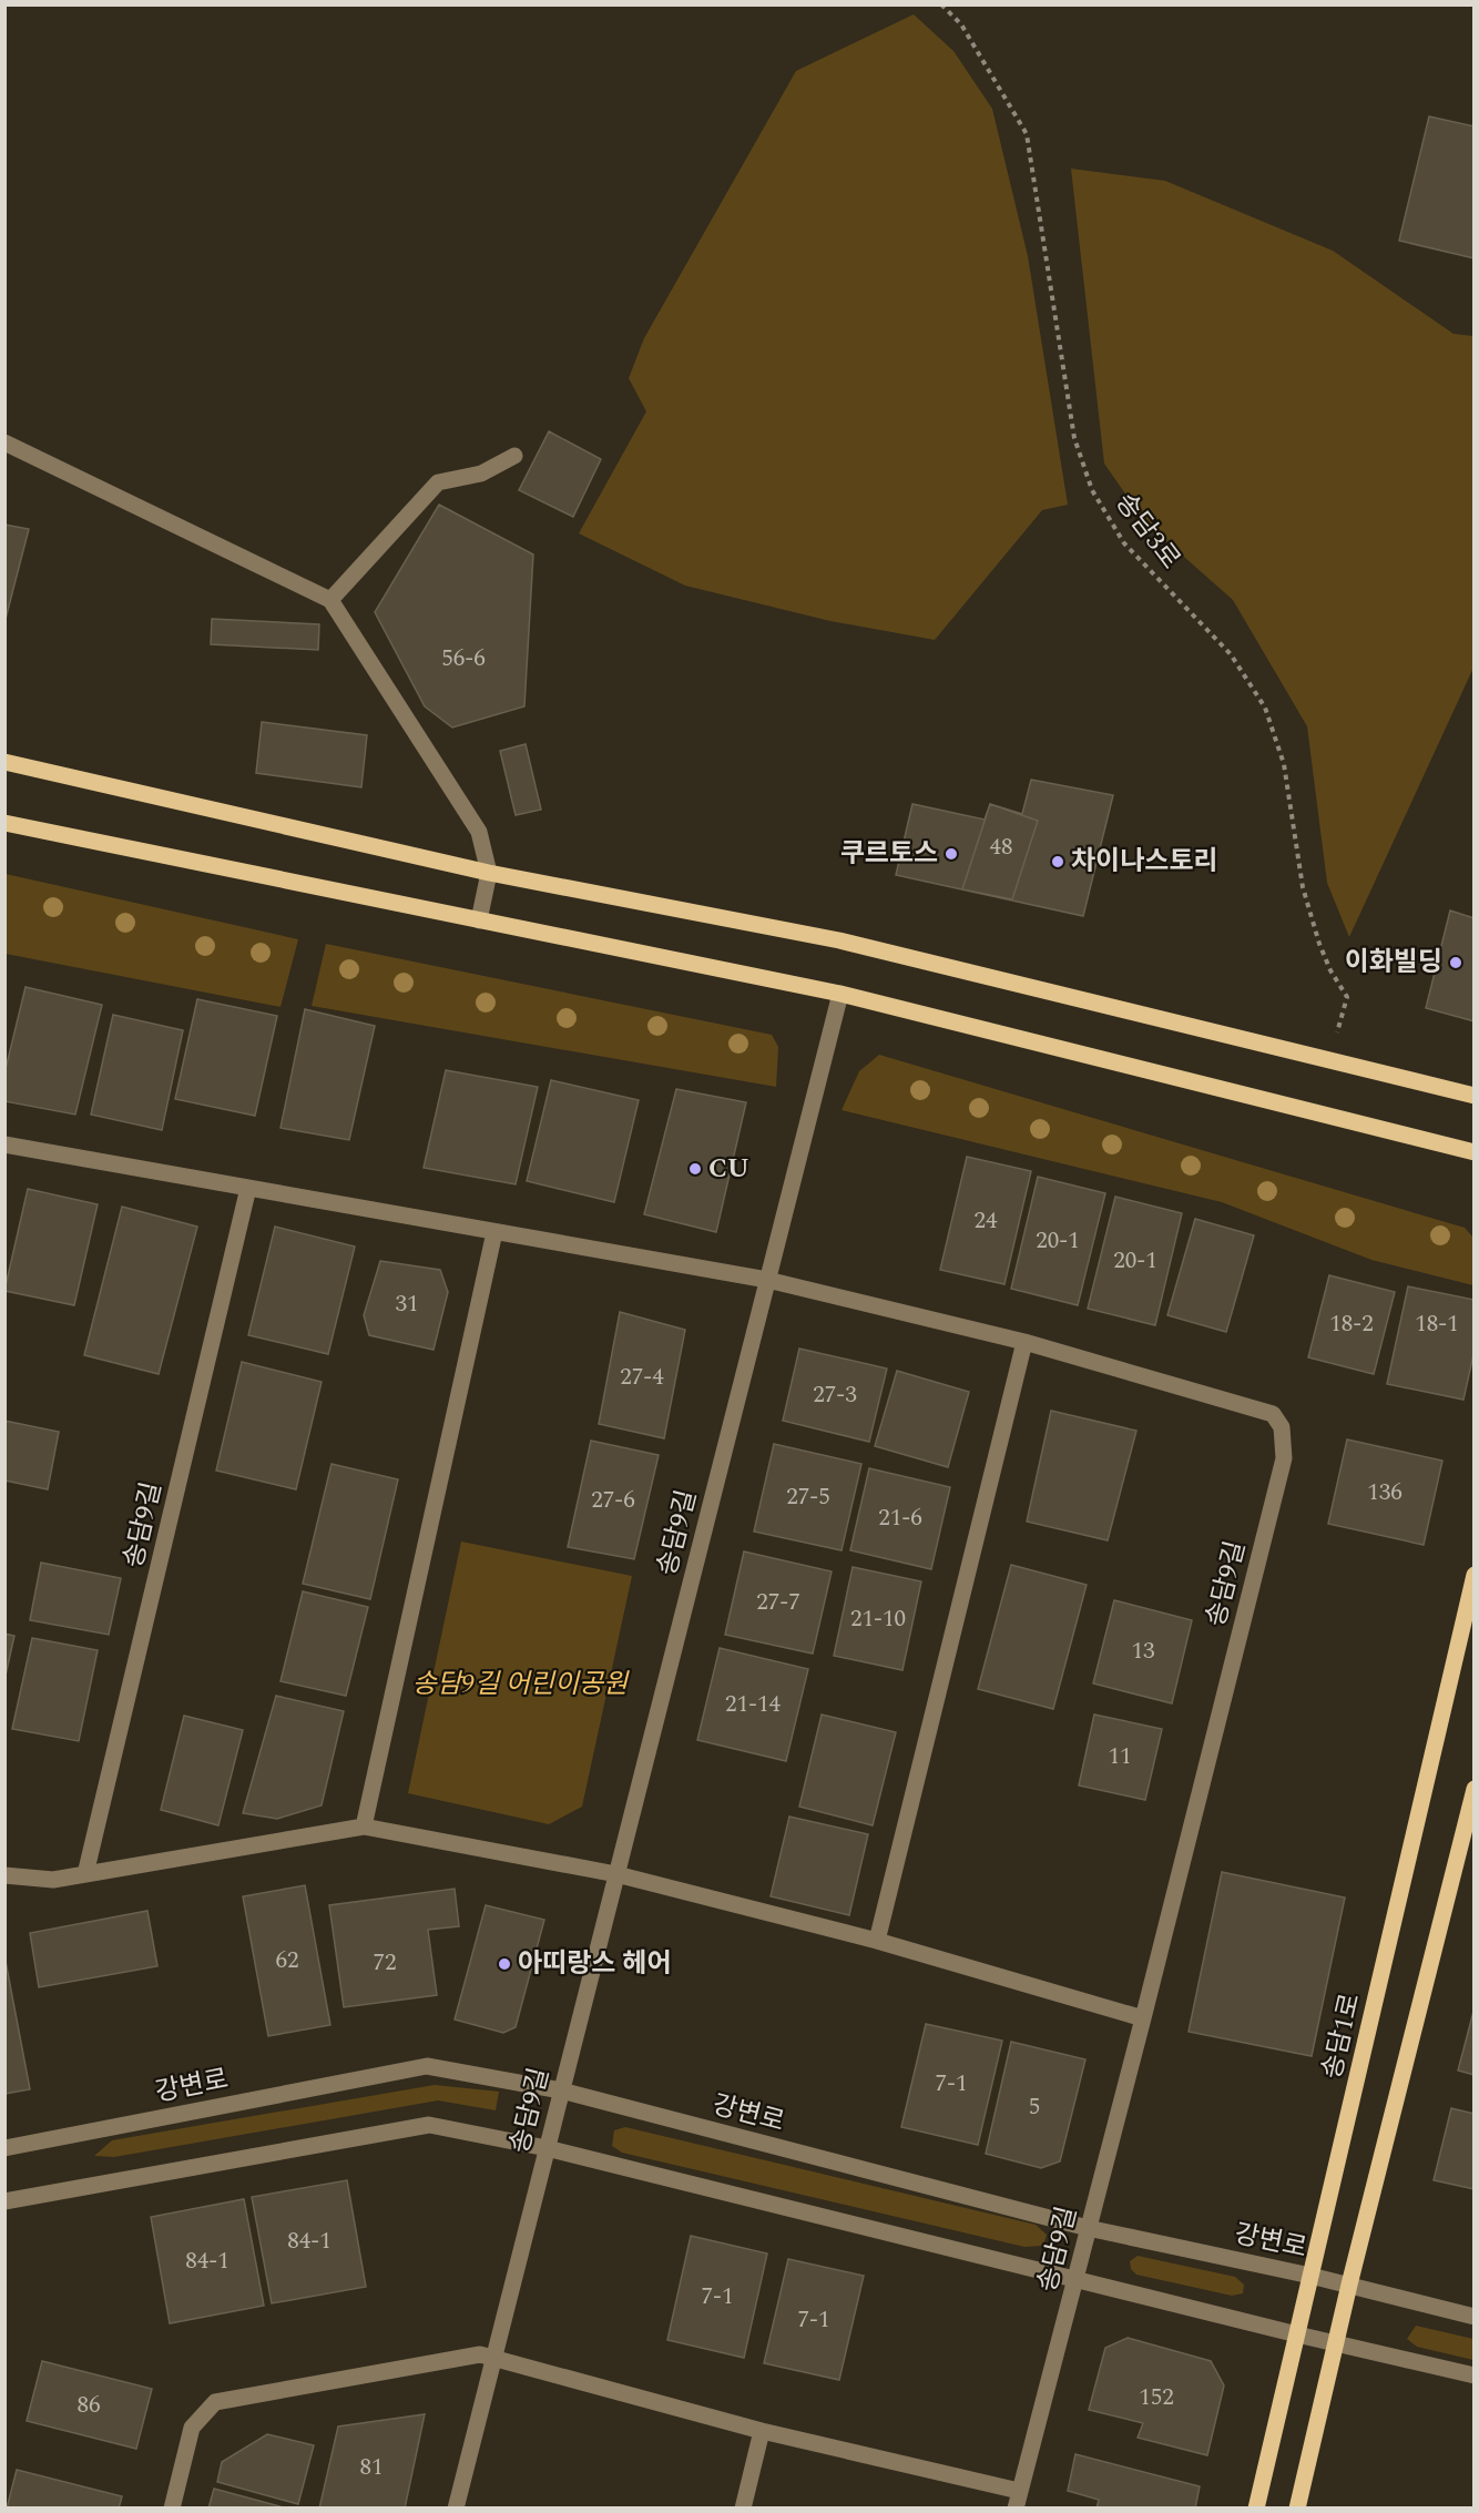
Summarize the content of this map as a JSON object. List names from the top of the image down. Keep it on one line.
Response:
{"streets":{"main road":["송담1로"],"street":["송담9길","강변로"],"path":["송담3로"]},"crossings":[["송담9길","강변로"],["송담1로","강변로"]],"parks":["송담9길 어린이공원"],"places":["쿠르토스","차이나스토리","이화빌딩","CU","아띠랑스 헤어"],"house_numbers":["56-6","48","24","20-1","20-1","31","18-2","18-1","27-4","27-3","136","27-5","27-6","21-6","27-7","21-10","13","21-14","11","62","72","7-1","5","84-1","84-1","7-1","7-1","152","86","81"]}
